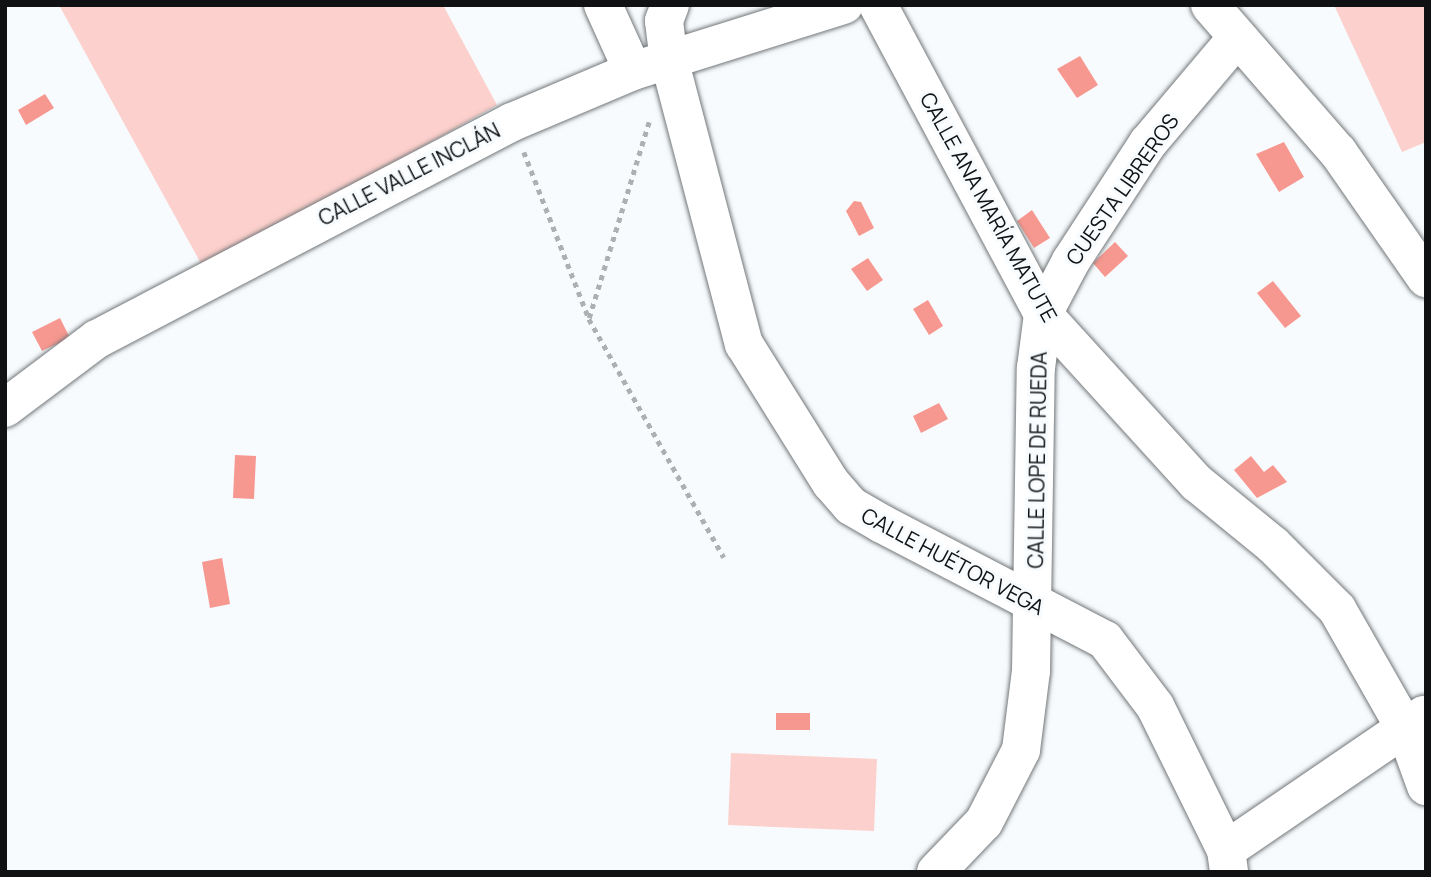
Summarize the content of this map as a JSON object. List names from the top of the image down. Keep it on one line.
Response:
{"streets":{"street":["CALLE VALLE INCLÁN","CUESTA LIBREROS","CALLE ANA MARÍA MATUTE","CALLE LOPE DE RUEDA","CALLE HUÉTOR VEGA"]},"crossings":[["CALLE VALLE INCLÁN","CALLE HUÉTOR VEGA"],["CUESTA LIBREROS","CALLE ANA MARÍA MATUTE"],["CUESTA LIBREROS","CALLE LOPE DE RUEDA"],["CALLE ANA MARÍA MATUTE","CALLE LOPE DE RUEDA"],["CALLE LOPE DE RUEDA","CALLE HUÉTOR VEGA"]]}
